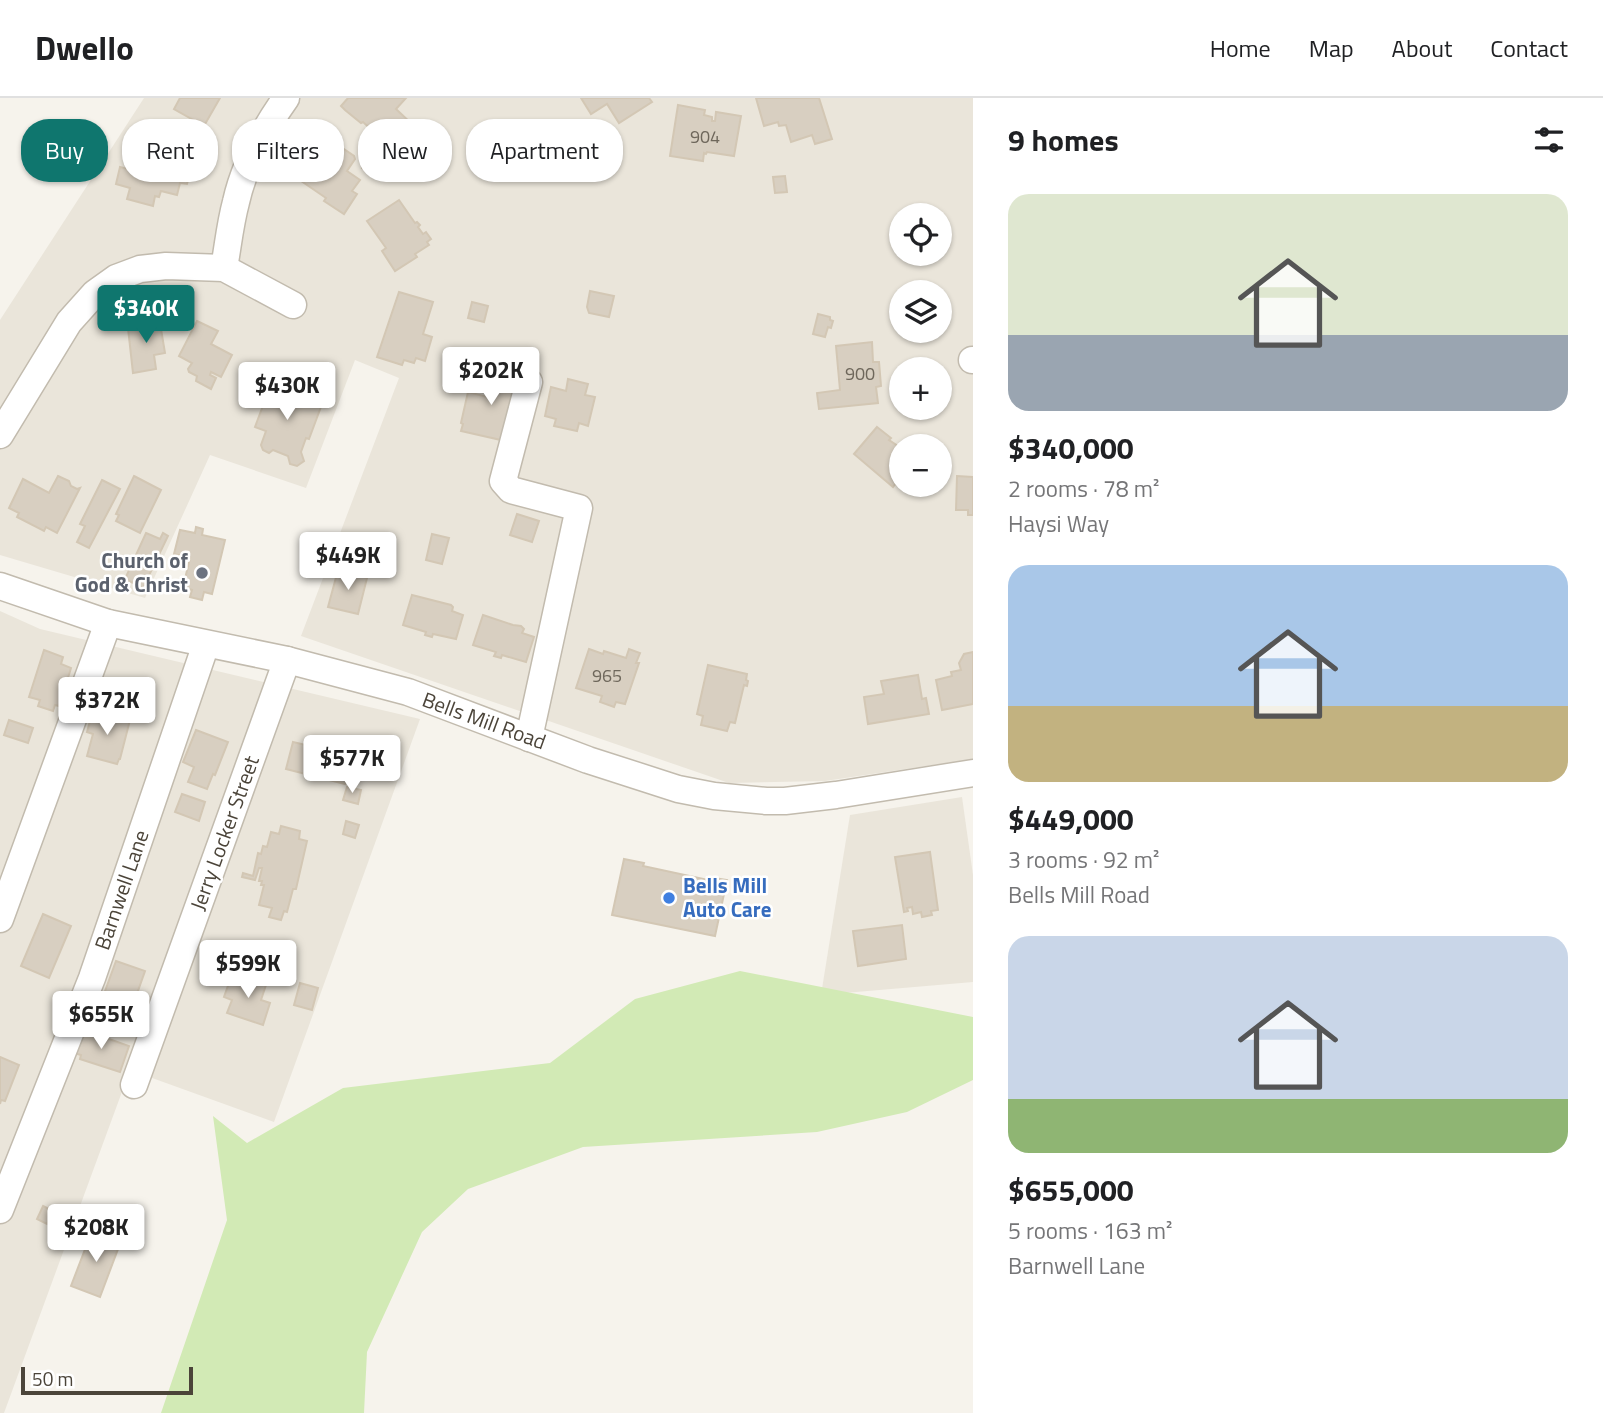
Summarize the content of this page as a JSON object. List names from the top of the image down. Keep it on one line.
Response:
{"streets":{"street":["Bells Mill Road","Jerry Locker Street","Barnwell Lane"]},"crossings":[["Bells Mill Road","Jerry Locker Street"],["Bells Mill Road","Barnwell Lane"]],"places":["Church of God & Christ","Bells Mill Auto Care"],"house_numbers":["904","900","965"],"scale_bar":"50 m","page":{"header":"Dwello","nav":["Home","Map","About","Contact"],"heading":"9 homes","chip":["Buy","Rent","Filters","New","Apartment"],"list":[{"name":"$340,000","note":"2 rooms · 78 m² · Haysi Way"},{"name":"$449,000","note":"3 rooms · 92 m² · Bells Mill Road"},{"name":"$655,000","note":"5 rooms · 163 m² · Barnwell Lane"}],"map_buttons":["+","−"],"price":["$340K","$202K","$430K","$449K","$372K","$577K","$599K","$655K","$208K"],"scale":"50 m"}}
